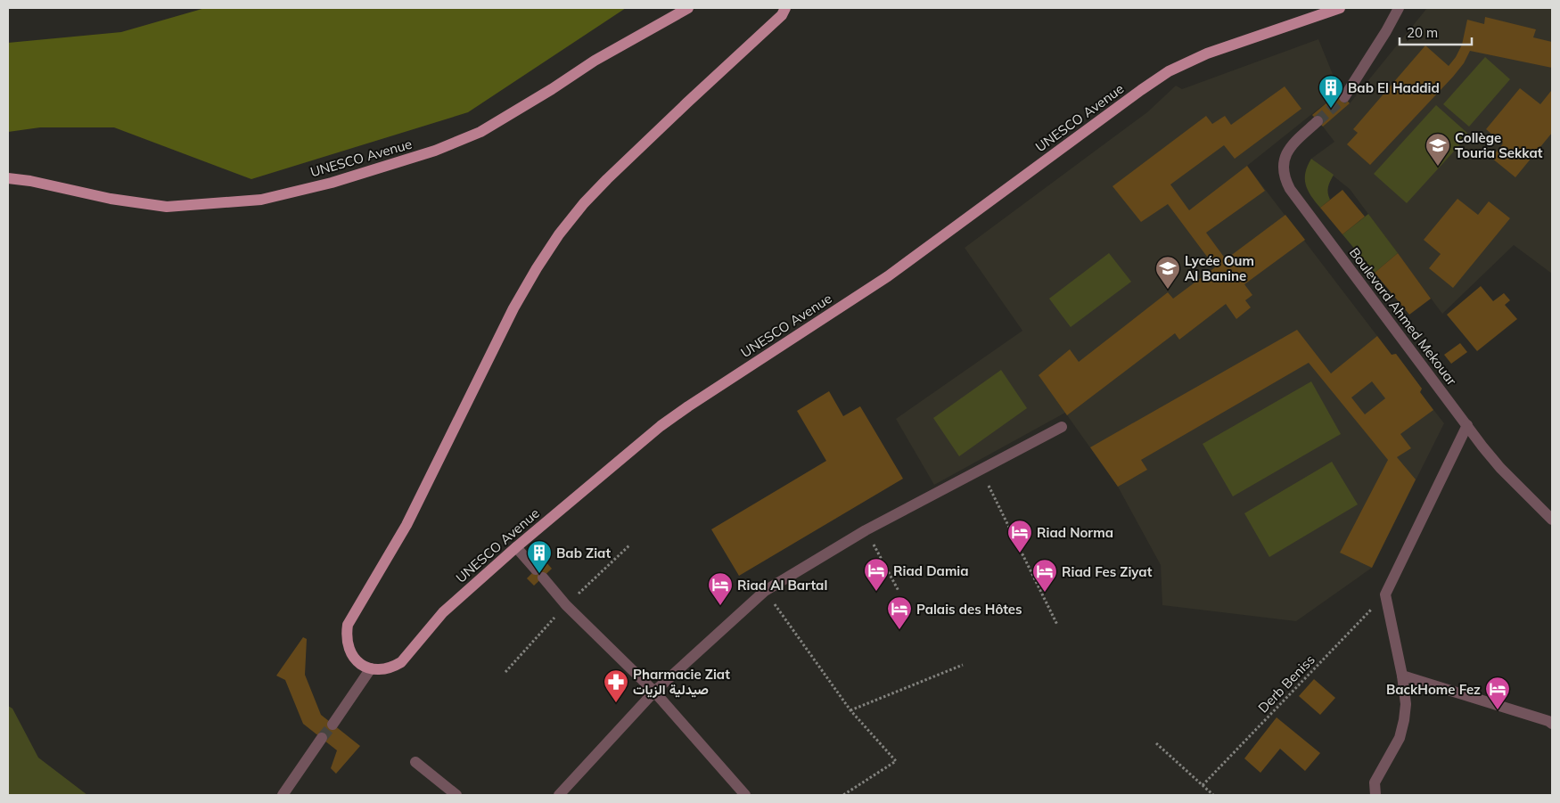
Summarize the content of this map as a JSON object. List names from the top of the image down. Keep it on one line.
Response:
{"streets":{"main road":["UNESCO Avenue"],"street":["Boulevard Ahmed Mekouar"],"path":["Derb Beniss"]},"places":{"building":["Bab El Haddid","Bab Ziat"],"school or university":["Collège Touria Sekkat","Lycée Oum Al Banine"],"hotel":["Riad Norma","Riad Damia","Riad Fes Ziyat","Riad Al Bartal","Palais des Hôtes","BackHome Fez"],"pharmacy":["Pharmacie Ziat صيدلية الزيات"]},"scale_bar":"20 m"}
